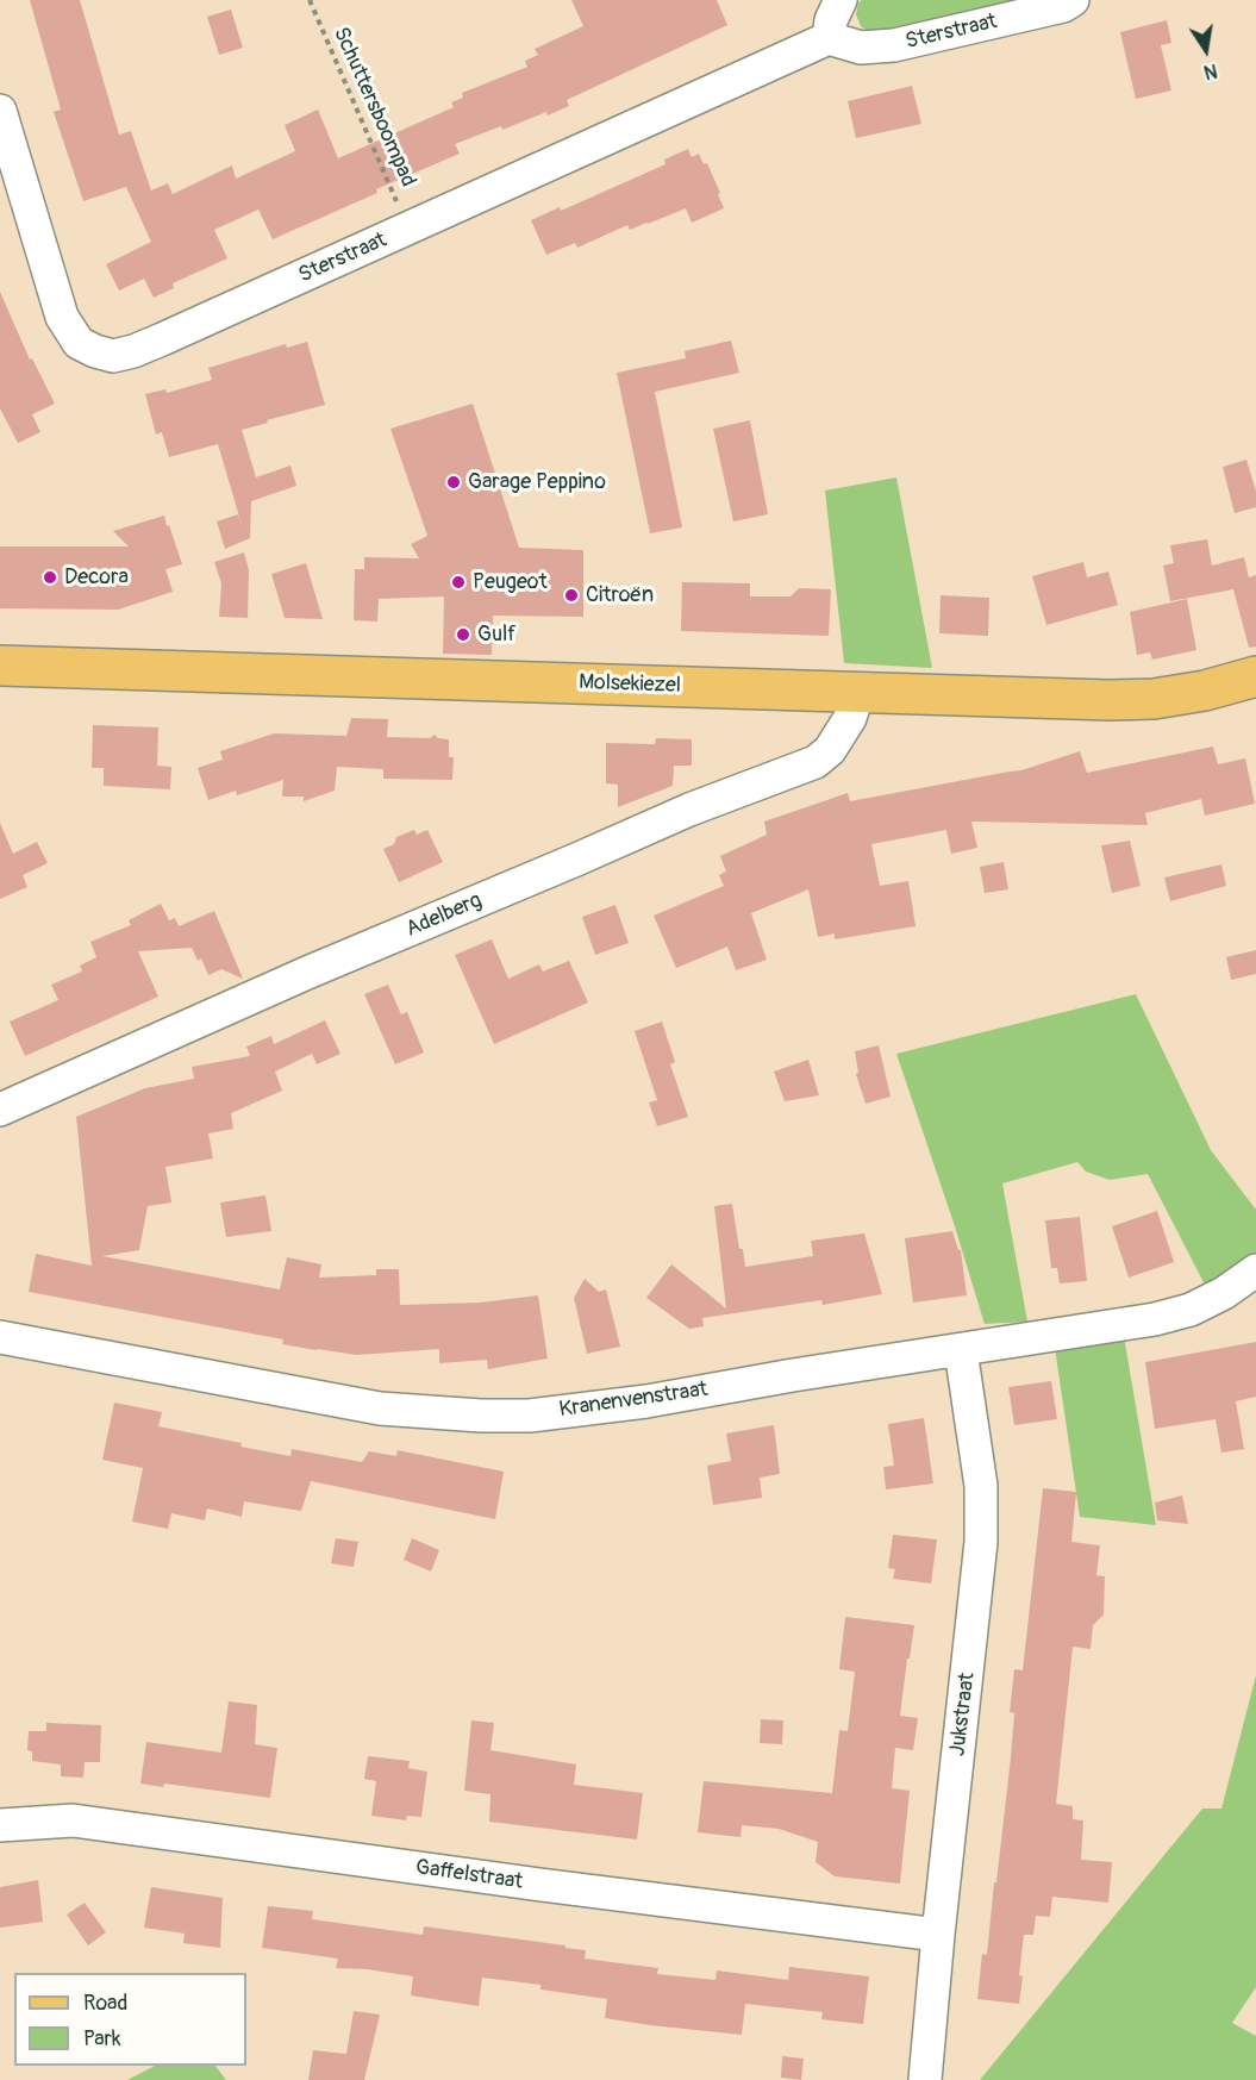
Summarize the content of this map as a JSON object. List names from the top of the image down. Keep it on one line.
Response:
{"streets":{"main road":["Molsekiezel"],"street":["Sterstraat","Adelberg","Kranenvenstraat","Jukstraat","Gaffelstraat"],"path":["Schuttersboompad"]},"crossings":[["Sterstraat","Schuttersboompad"],["Molsekiezel","Adelberg"],["Kranenvenstraat","Jukstraat"],["Jukstraat","Gaffelstraat"]],"places":["Garage Peppino","Decora","Peugeot","Citroën","Gulf"],"legend":["Road","Park"],"north":"bottom"}
